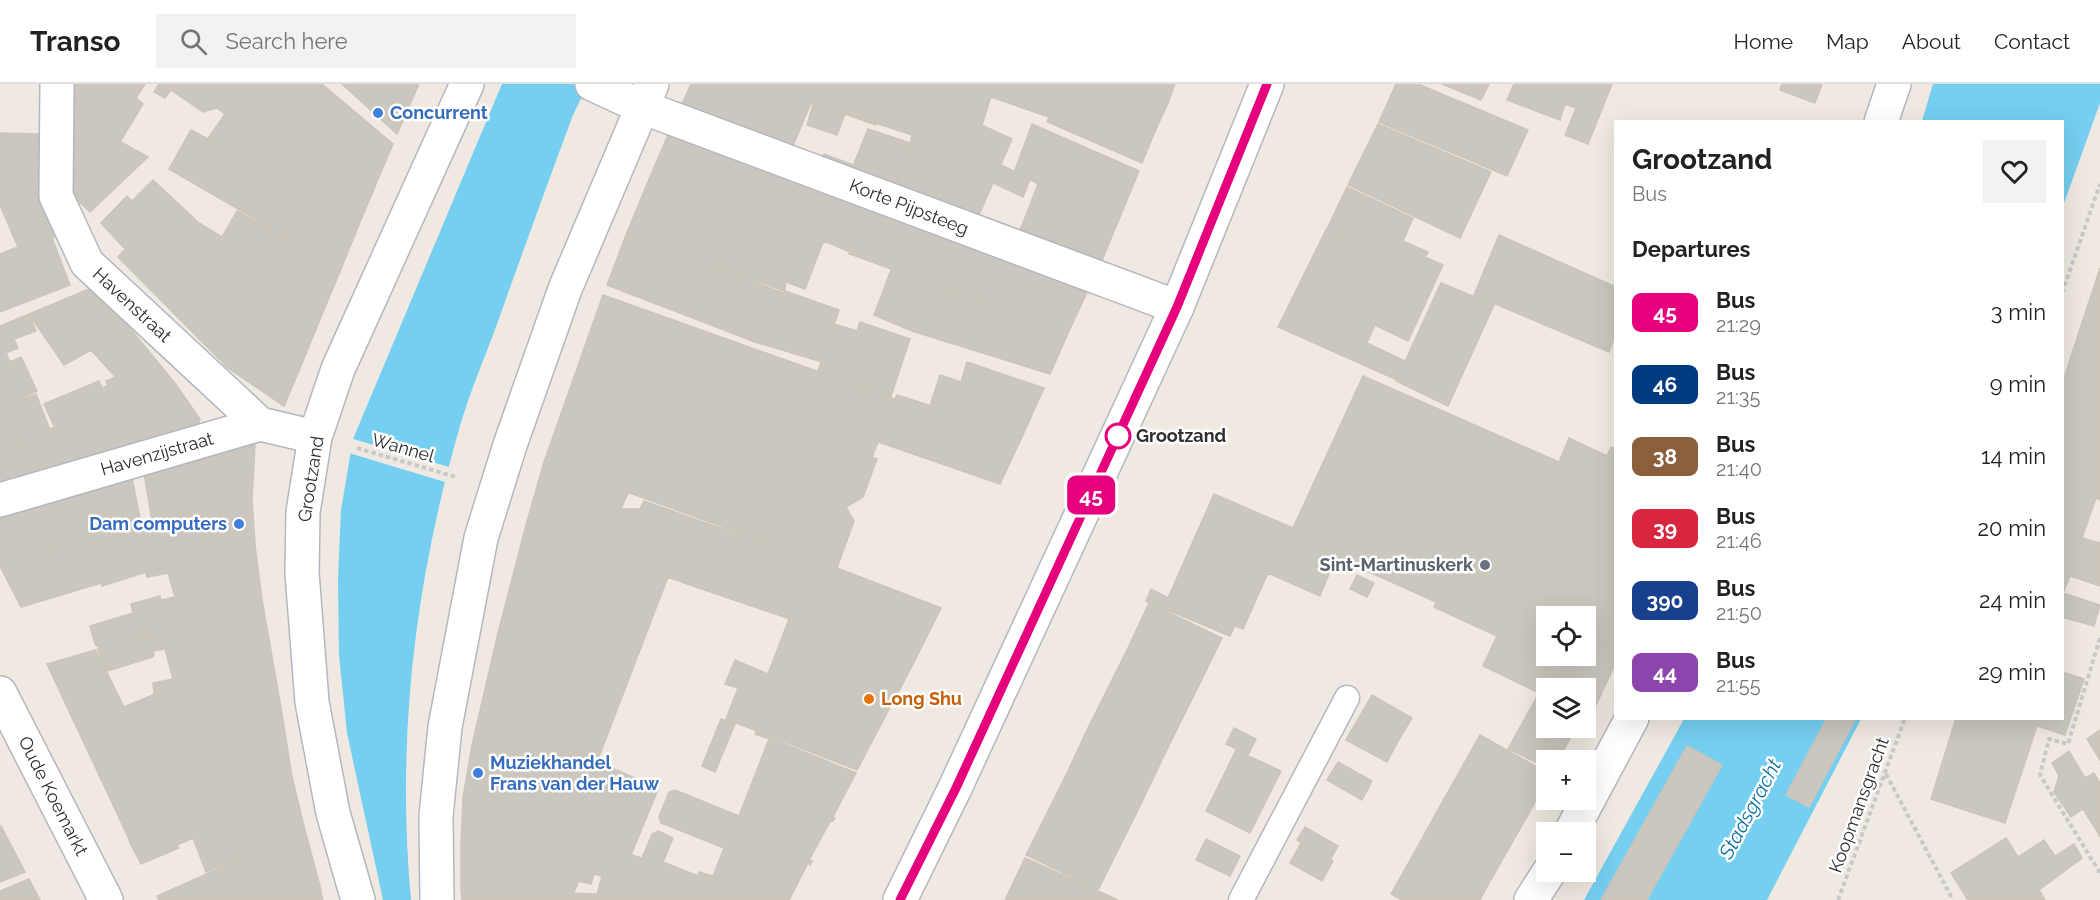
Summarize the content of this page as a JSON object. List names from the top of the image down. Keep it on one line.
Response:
{"streets":{"street":["Korte Pijpsteeg","Havenstraat","Havenzijstraat","Grootzand","Oude Koemarkt"],"path":["Wannel","Koopmansgracht"]},"crossings":[["Havenstraat","Havenzijstraat"],["Havenzijstraat","Grootzand"]],"water":["Stadsgracht"],"places":["Concurrent","Grootzand","Dam computers","Sint-Martinuskerk","Long Shu","Muziekhandel Frans van der Hauw"],"lines":["bus line 45"],"page":{"header":"Transo","search":"Search here","nav":["Home","Map","About","Contact"],"on_map":"45","heading":[["Grootzand","Bus"],"Departures"],"list":[{"mark":"45","name":"Bus","note":"21:29","value":"3 min"},{"mark":"46","name":"Bus","note":"21:35","value":"9 min"},{"mark":"38","name":"Bus","note":"21:40","value":"14 min"},{"mark":"39","name":"Bus","note":"21:46","value":"20 min"},{"mark":"390","name":"Bus","note":"21:50","value":"24 min"},{"mark":"44","name":"Bus","note":"21:55","value":"29 min"}],"map_buttons":["+","−"]}}
